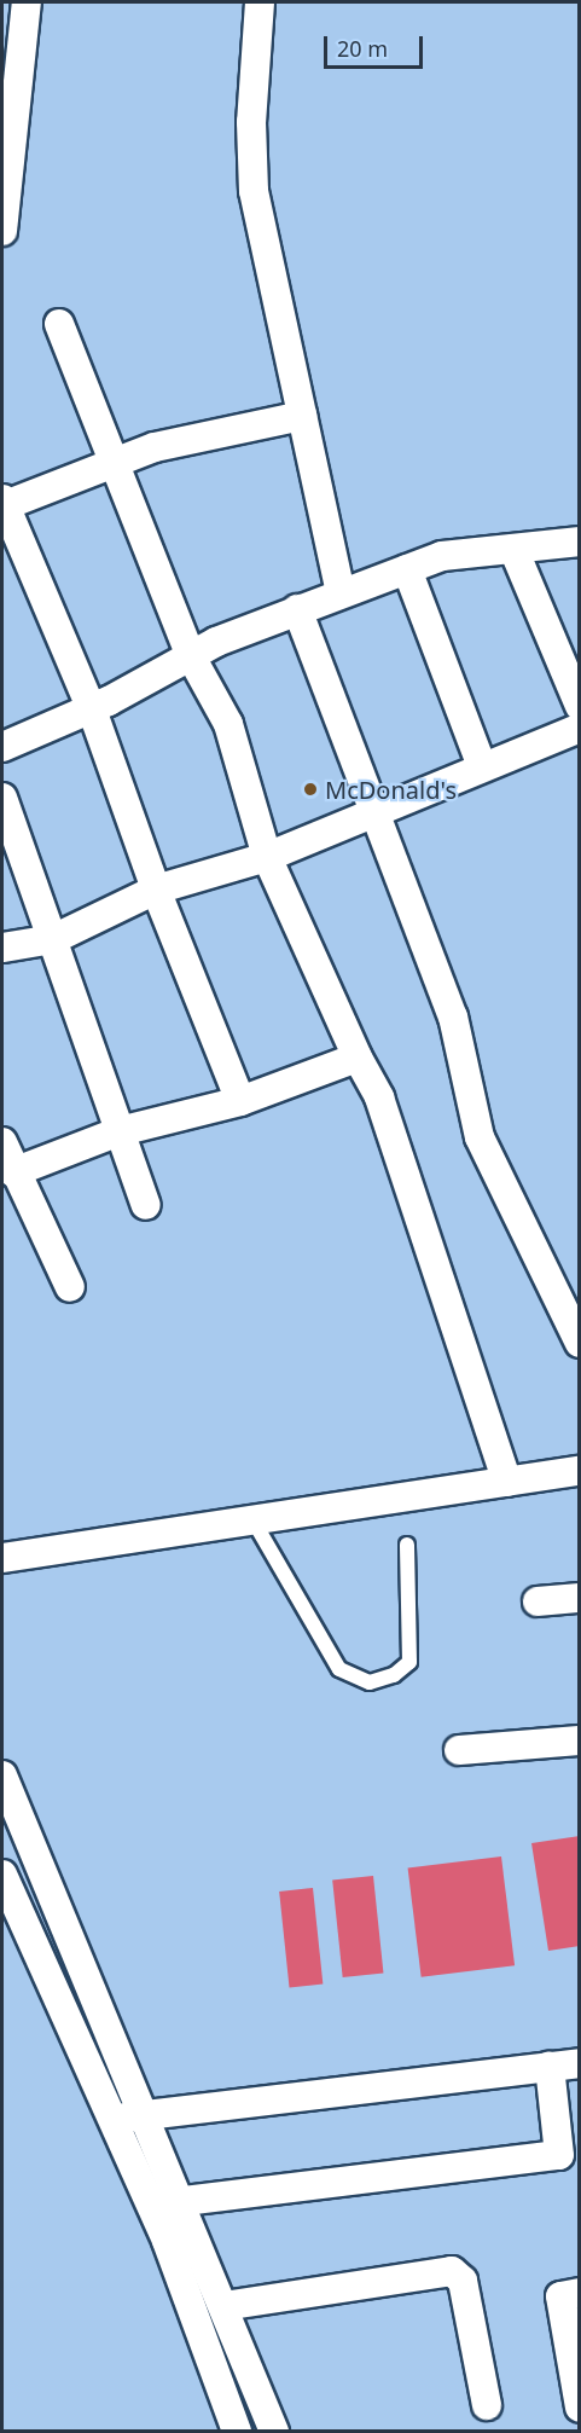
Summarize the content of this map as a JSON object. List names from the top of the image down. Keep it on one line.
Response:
{"places":["McDonald's"],"scale_bar":"20 m"}
